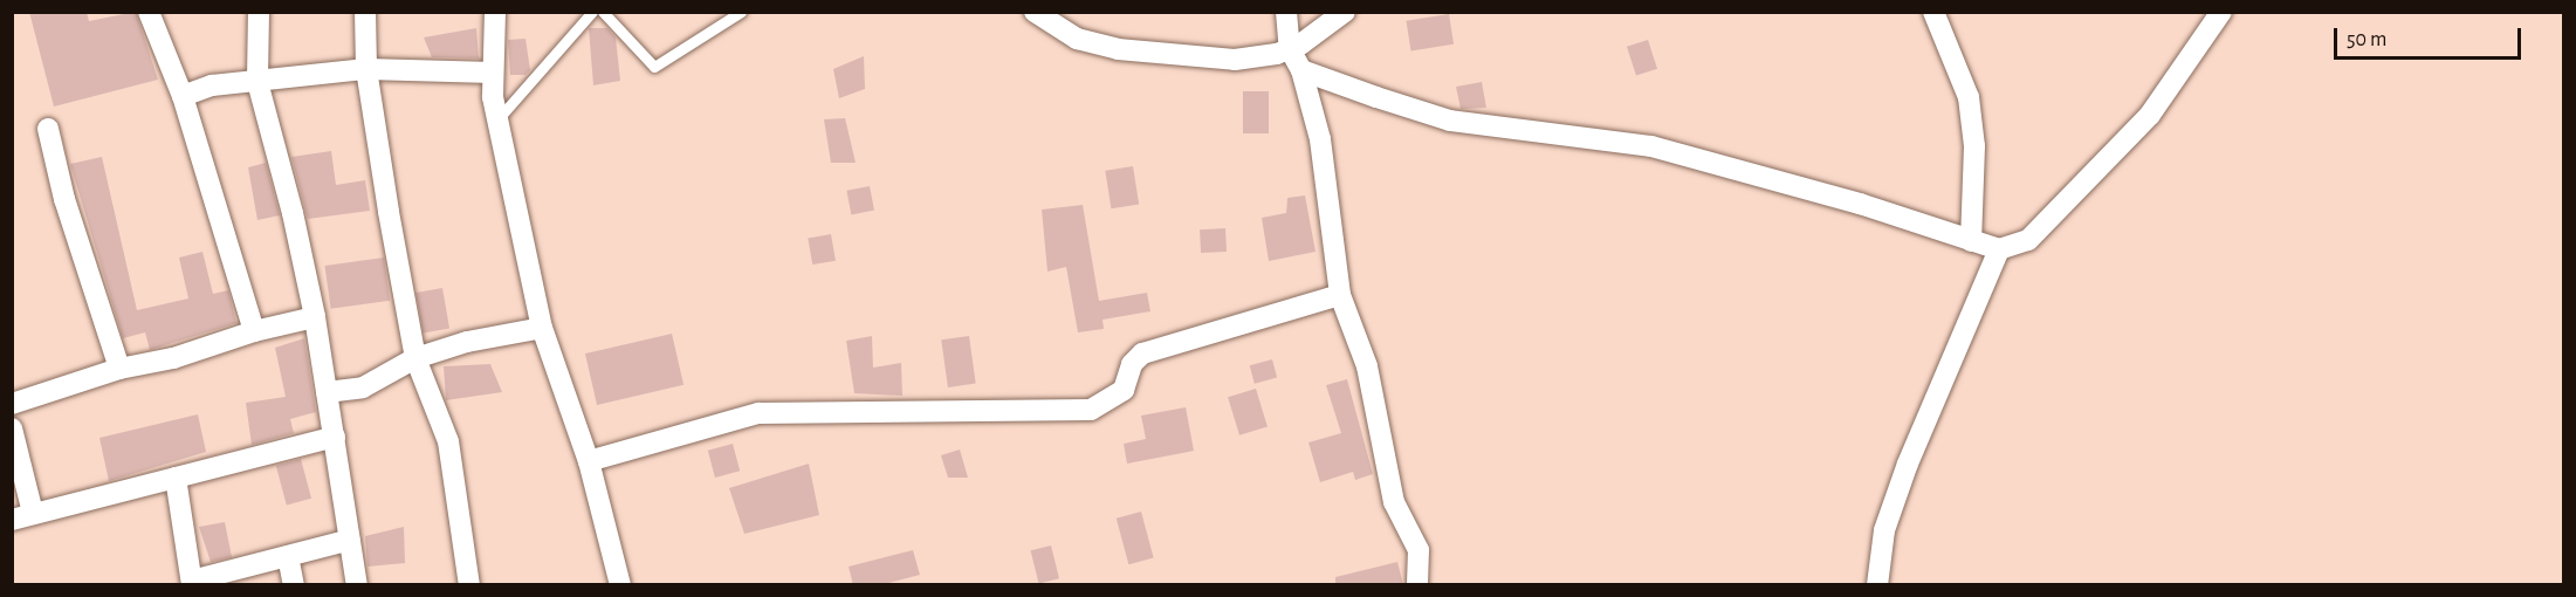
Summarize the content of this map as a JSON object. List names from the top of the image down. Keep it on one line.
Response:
{"scale_bar":"50 m"}
